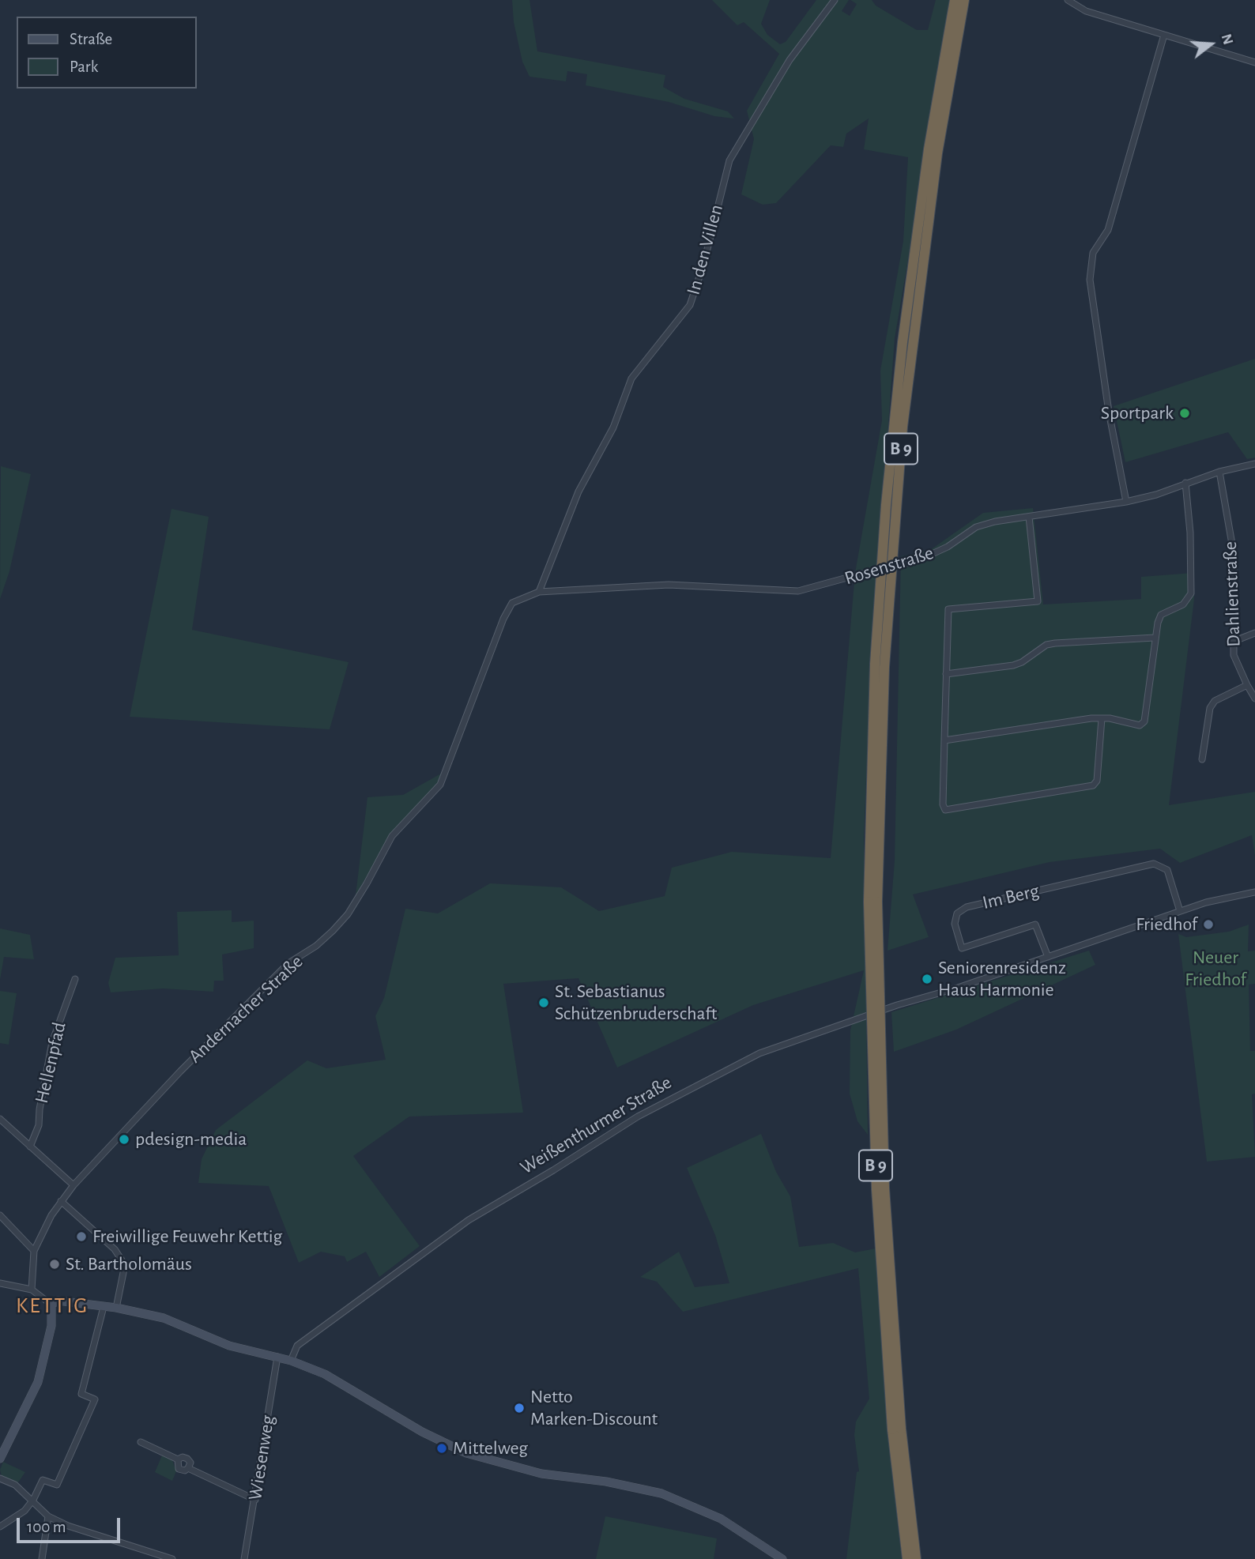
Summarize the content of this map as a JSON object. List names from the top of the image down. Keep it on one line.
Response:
{"streets":{"highway":["B 9"],"street":["In den Villen","Rosenstraße","Dahlienstraße","Im Berg","Andernacher Straße","Hellenpfad","Weißenthurmer Straße","Wiesenweg"]},"crossings":[["In den Villen","Rosenstraße"],["Rosenstraße","Dahlienstraße"],["Rosenstraße","Andernacher Straße"],["Im Berg","Weißenthurmer Straße"]],"districts":["KETTIG"],"parks":["Neuer Friedhof"],"places":["Sportpark","Friedhof","Seniorenresidenz Haus Harmonie","St. Sebastianus Schützenbruderschaft","pdesign-media","Freiwillige Feuwehr Kettig","St. Bartholomäus","Netto Marken-Discount","Mittelweg"],"legend":["Straße","Park"],"scale_bar":"100 m","north":"right"}
